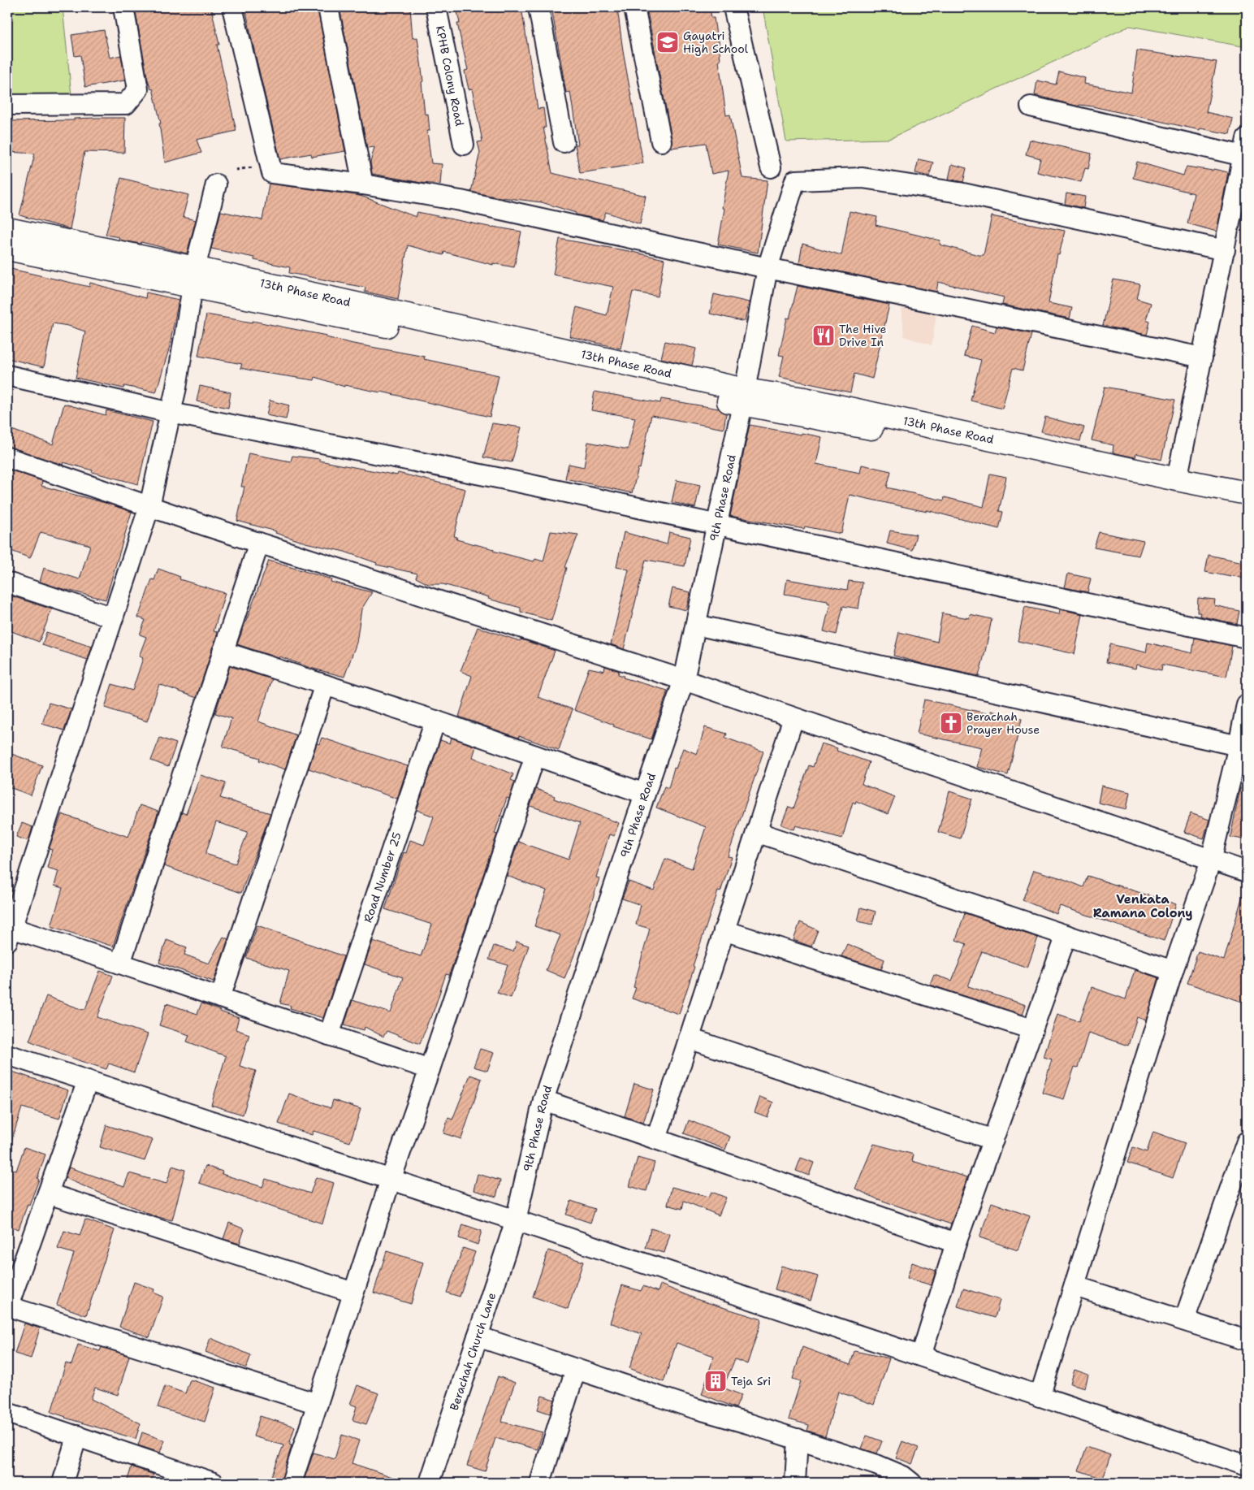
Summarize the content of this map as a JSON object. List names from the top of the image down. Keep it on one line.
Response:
{"streets":{"street":["KPHB Colony Road","13th Phase Road","9th Phase Road","Road Number 25","Berachah Church Lane"]},"crossings":[["13th Phase Road","9th Phase Road"],["9th Phase Road","Berachah Church Lane"]],"districts":["Venkata Ramana Colony"],"places":{"school or university":["Gayatri High School"],"restaurant":["The Hive Drive In"],"church":["Berachah Prayer House"],"building":["Teja Sri"]}}
